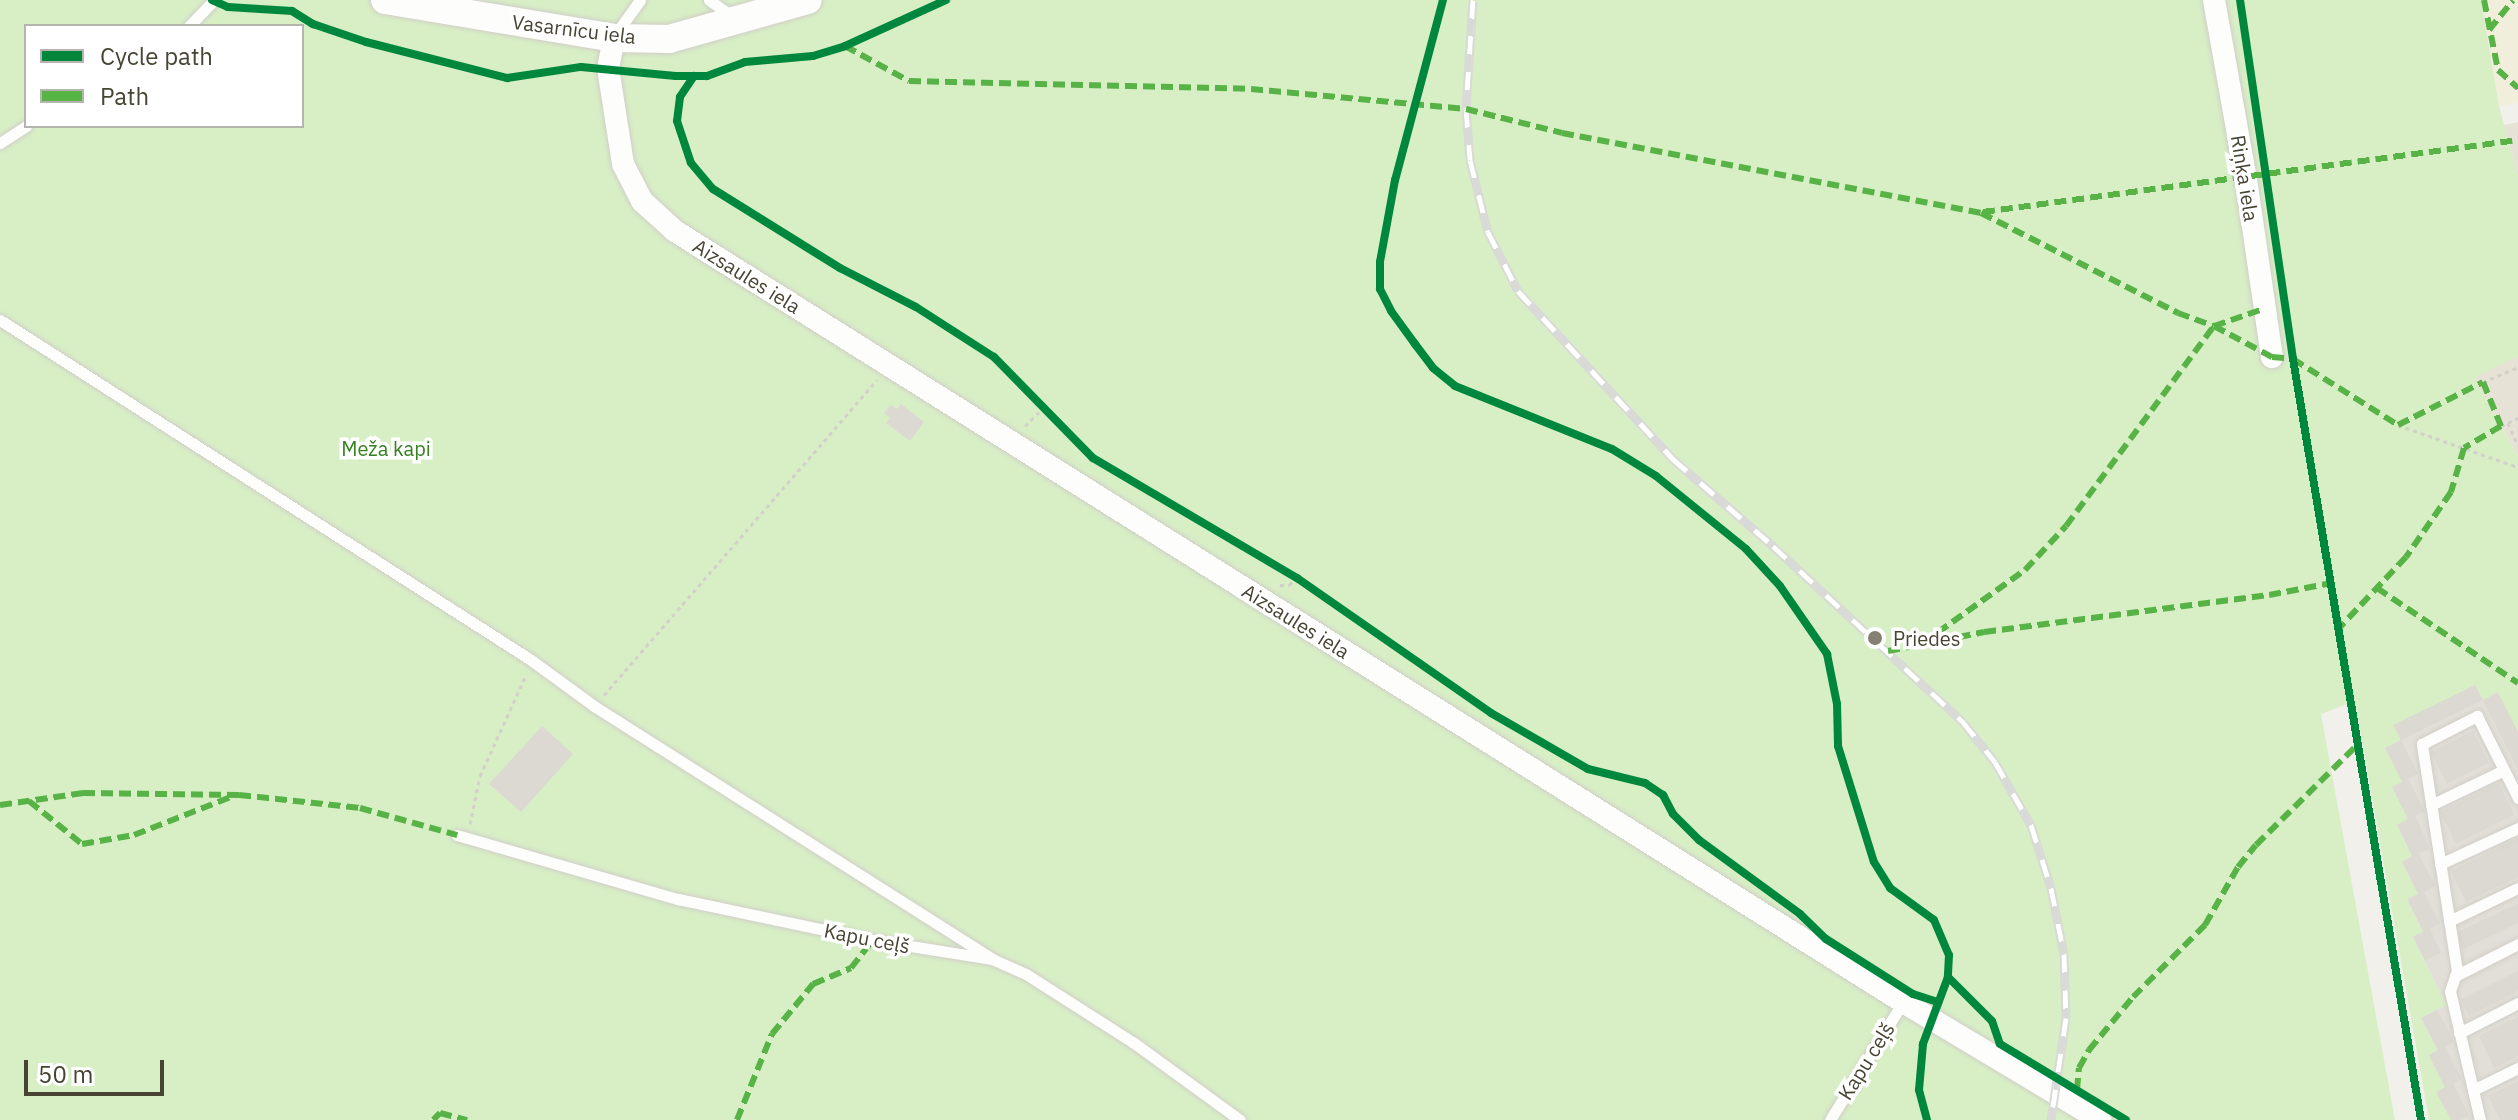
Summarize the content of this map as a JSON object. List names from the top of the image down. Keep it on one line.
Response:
{"streets":{"street":["Vasarnīcu iela","Riņķa iela","Aizsaules iela"],"lane":["Kapu ceļš"]},"crossings":[["Vasarnīcu iela","Aizsaules iela"],["Aizsaules iela","Kapu ceļš"]],"parks":["Meža kapi"],"places":["Priedes"],"legend":["Cycle path","Path"],"scale_bar":"50 m"}
